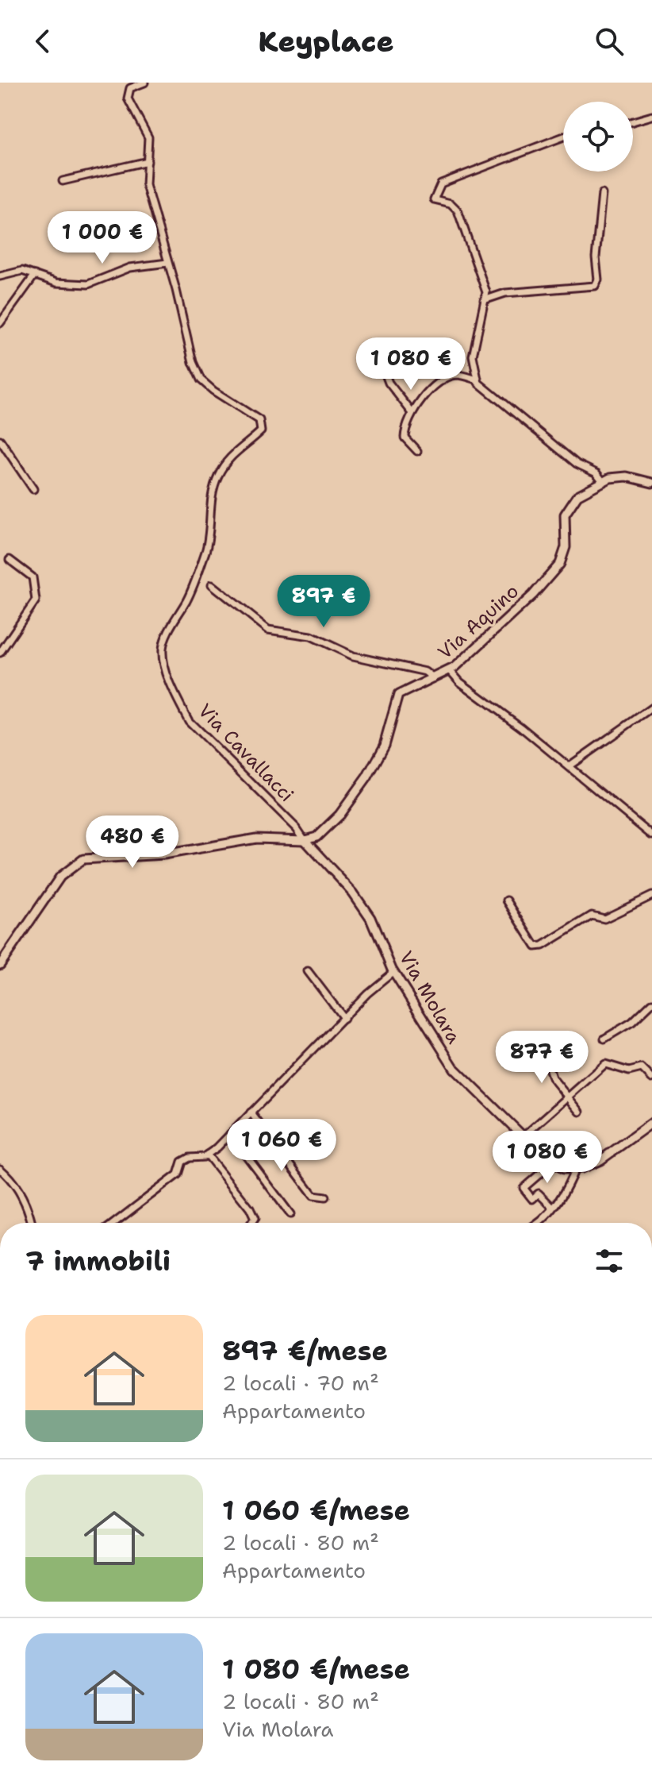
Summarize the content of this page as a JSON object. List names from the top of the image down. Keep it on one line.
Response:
{"streets":{"street":["Via Aquino","Via Cavallacci","Via Molara"]},"crossings":[["Via Aquino","Via Cavallacci"],["Via Aquino","Via Molara"],["Via Cavallacci","Via Molara"]],"page":{"header":"Keyplace","price":["1 000 €","1 080 €","897 €","480 €","877 €","1 060 €","1 080 €"],"heading":"7 immobili","list":[{"name":"897 €/mese","note":"2 locali · 70 m² · Appartamento"},{"name":"1 060 €/mese","note":"2 locali · 80 m² · Appartamento"},{"name":"1 080 €/mese","note":"2 locali · 80 m² · Via Molara"}]}}
